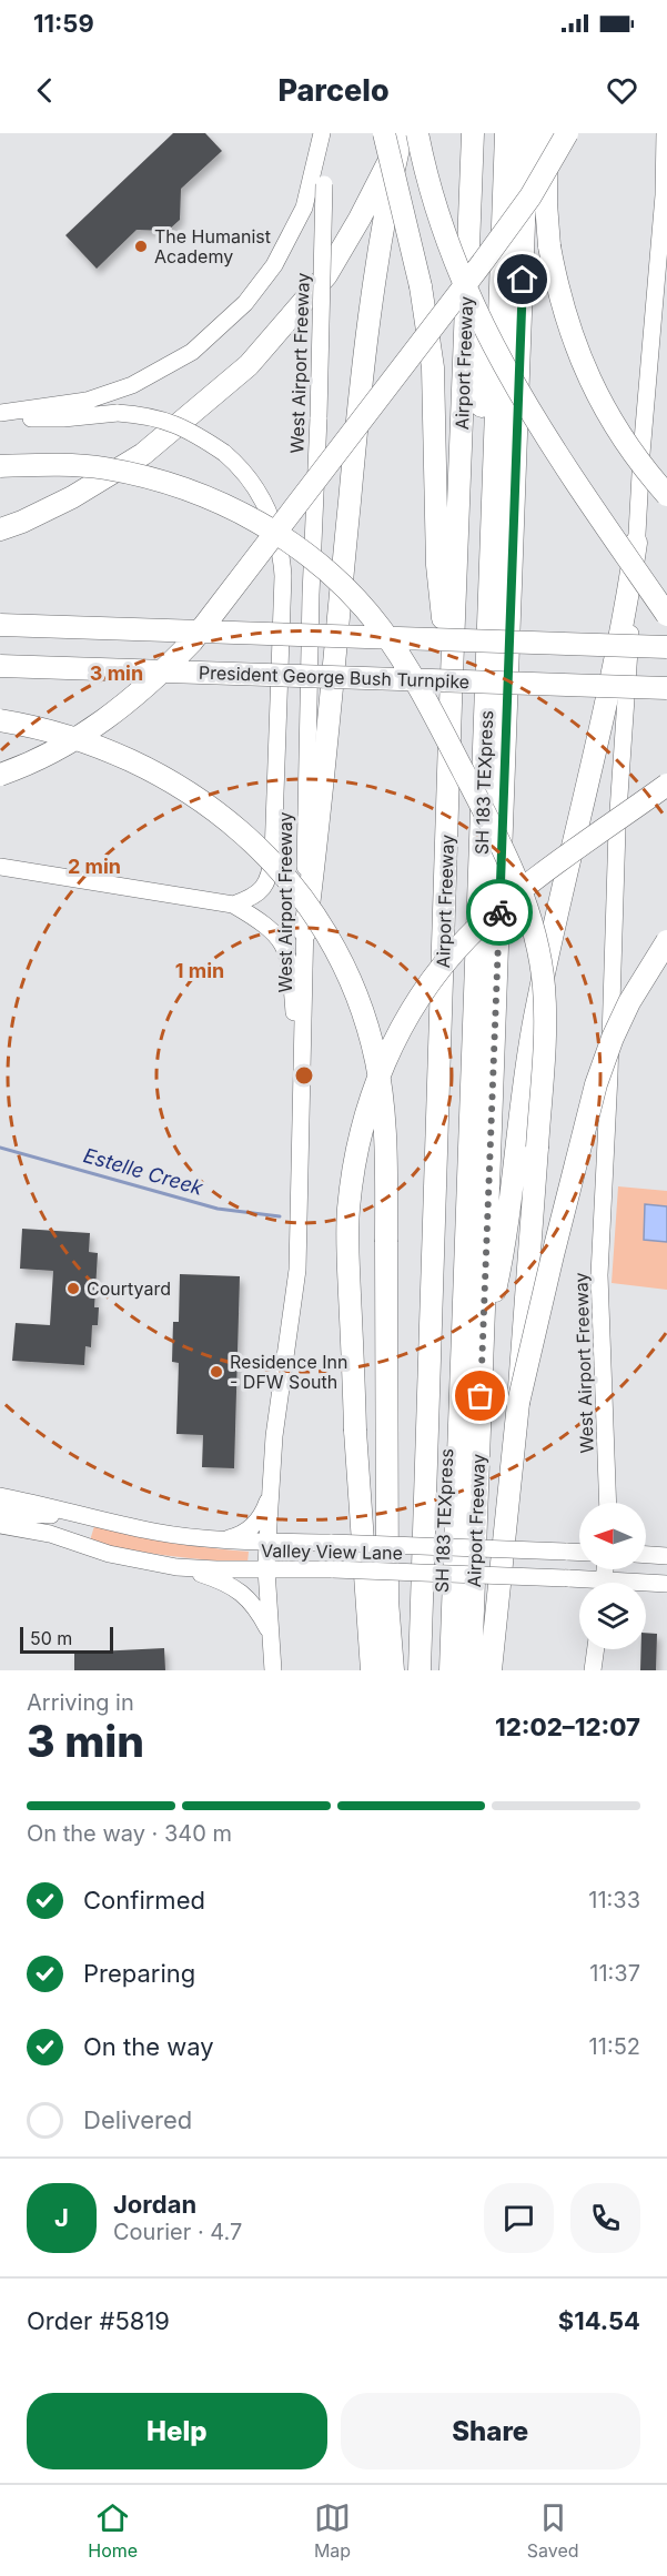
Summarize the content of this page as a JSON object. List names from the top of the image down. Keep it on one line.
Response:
{"streets":{"highway":["Airport Freeway","President George Bush Turnpike","SH 183 TEXpress"],"main road":["West Airport Freeway","Valley View Lane"]},"crossings":[["West Airport Freeway","Valley View Lane"]],"water":["Estelle Creek"],"places":["The Humanist Academy","Courtyard","Residence Inn - DFW South"],"scale_bar":"50 m","north":"left","page":{"status":"11:59","header":"Parcelo","scale":"50 m","heading":["3 min","Arriving in","12:02–12:07"],"panel":["Jordan","Courier · 4.7","Order #5819","$14.54"],"bar":"On the way · 340 m","list":[["Confirmed","11:33"],["Preparing","11:37"],["On the way","11:52"],"Delivered"],"round":"J","buttons":["Help","Share"],"tabs":["Home","Map","Saved"]},"rings":["3 min","2 min","1 min"]}
